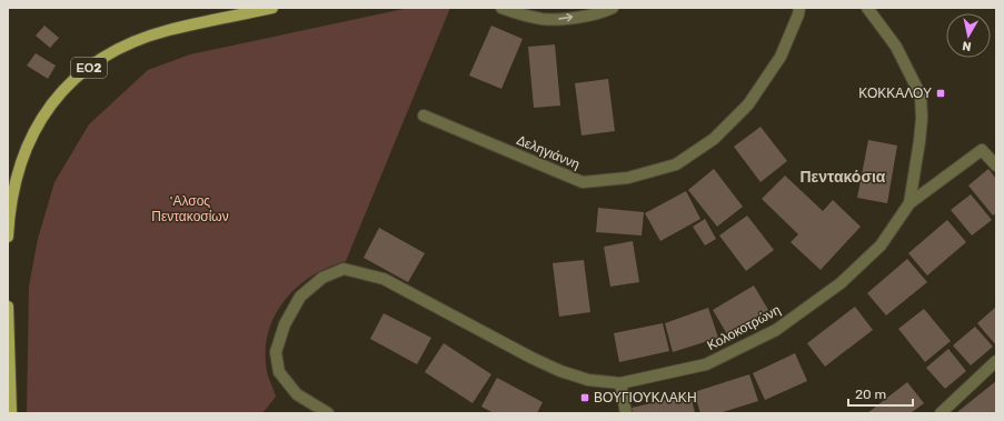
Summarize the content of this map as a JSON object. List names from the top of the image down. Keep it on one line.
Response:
{"streets":{"main road":["ΕΟ2"],"street":["Δεληγιάννη","Κολοκοτρώνη"]},"districts":["Πεντακόσια"],"parks":["'Αλσος Πεντακοσίων"],"places":{"transit":["ΚΟΚΚΑΛΟΥ","ΒΟΥΓΙΟΥΚΛΑΚΗ"]},"scale_bar":"20 m","north":"bottom"}
